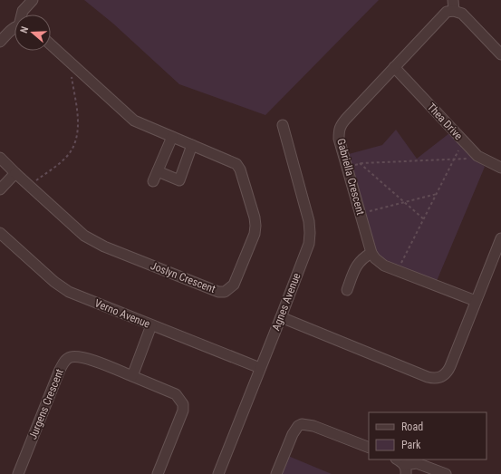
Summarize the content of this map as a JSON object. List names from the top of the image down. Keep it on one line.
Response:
{"streets":{"street":["Thea Drive","Gabriella Crescent","Joslyn Crescent","Agnes Avenue","Verno Avenue","Jurgens Crescent"]},"crossings":[["Thea Drive","Gabriella Crescent"],["Agnes Avenue","Verno Avenue"]],"legend":["Road","Park"],"north":"left"}
